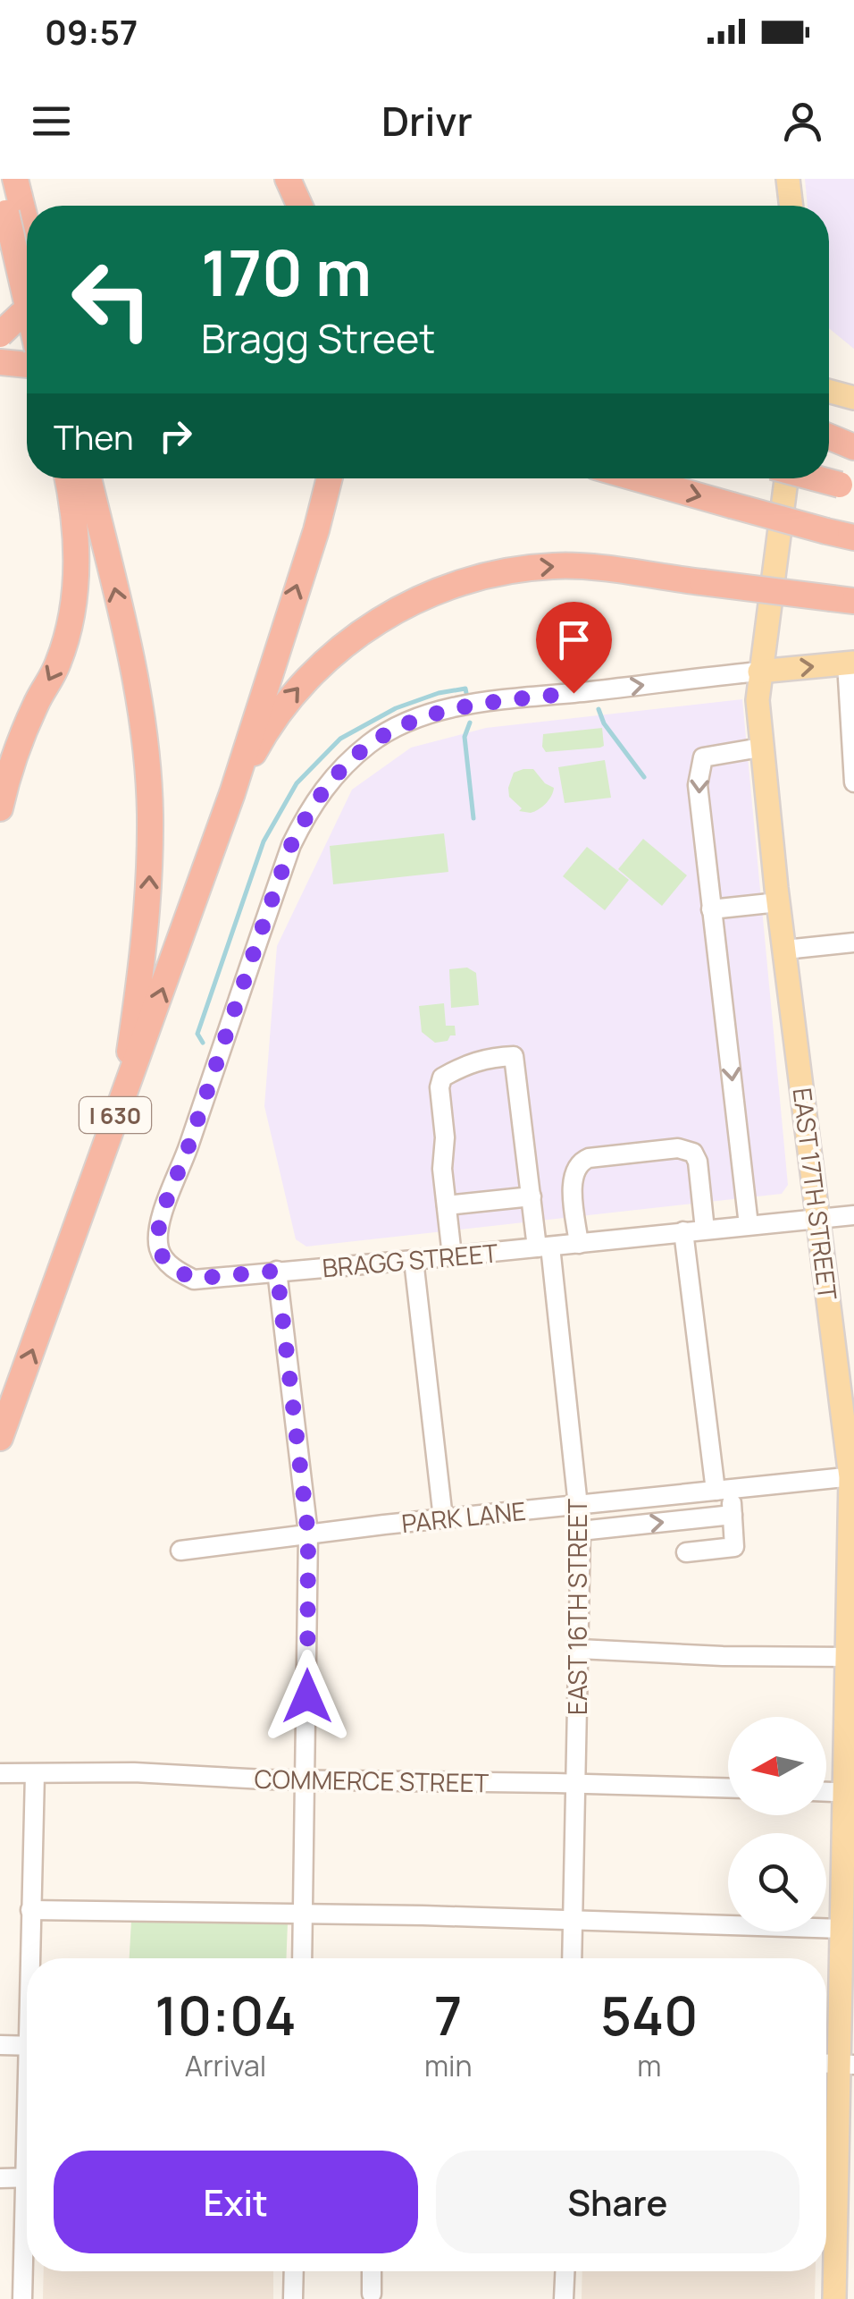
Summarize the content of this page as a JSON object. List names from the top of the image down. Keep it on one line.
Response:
{"streets":{"highway":["I 630"],"main road":["EAST 17TH STREET"],"street":["BRAGG STREET","PARK LANE","EAST 16TH STREET","COMMERCE STREET"]},"crossings":[["EAST 17TH STREET","BRAGG STREET"],["EAST 17TH STREET","PARK LANE"],["BRAGG STREET","EAST 16TH STREET"],["PARK LANE","EAST 16TH STREET"],["EAST 16TH STREET","COMMERCE STREET"]],"north":"left","page":{"status":"09:57","header":"Drivr","turn":["170 m","Bragg Street"],"then":"Then","eta":["10:04","Arrival","7","min","540","m"],"buttons":["Exit","Share"]}}
